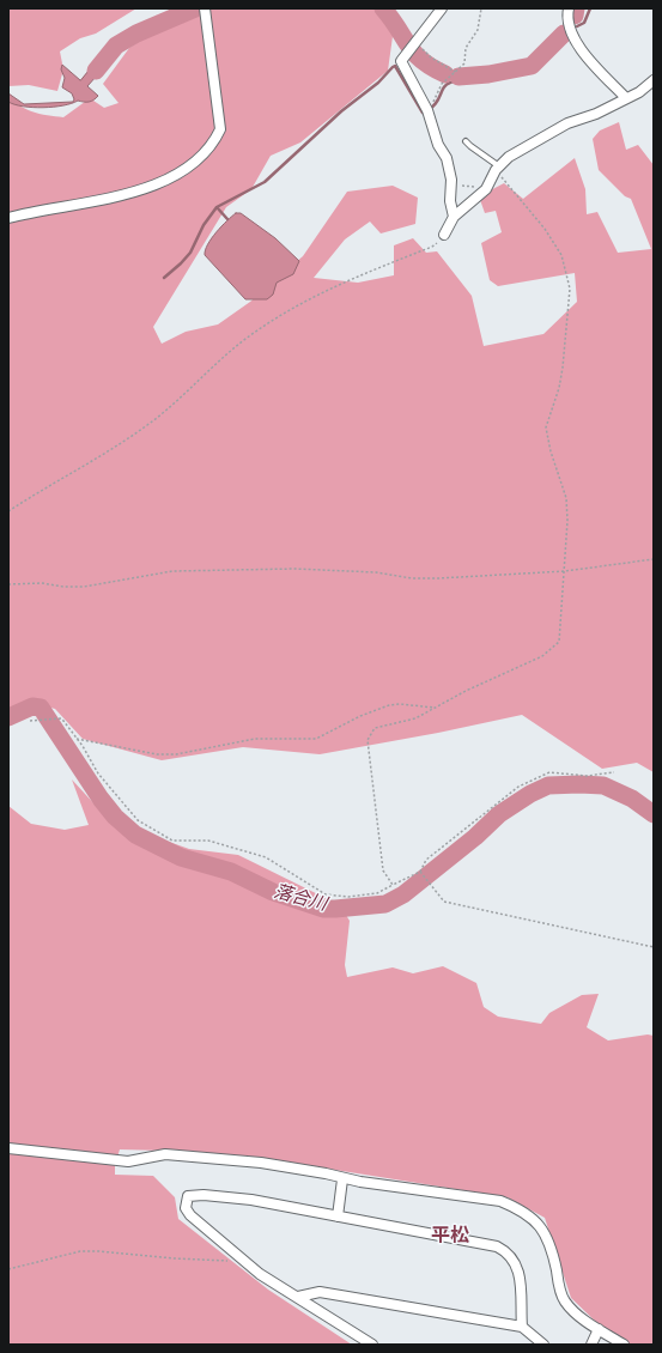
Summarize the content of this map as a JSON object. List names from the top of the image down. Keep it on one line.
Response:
{"districts":["平松"],"water":["落合川"]}
